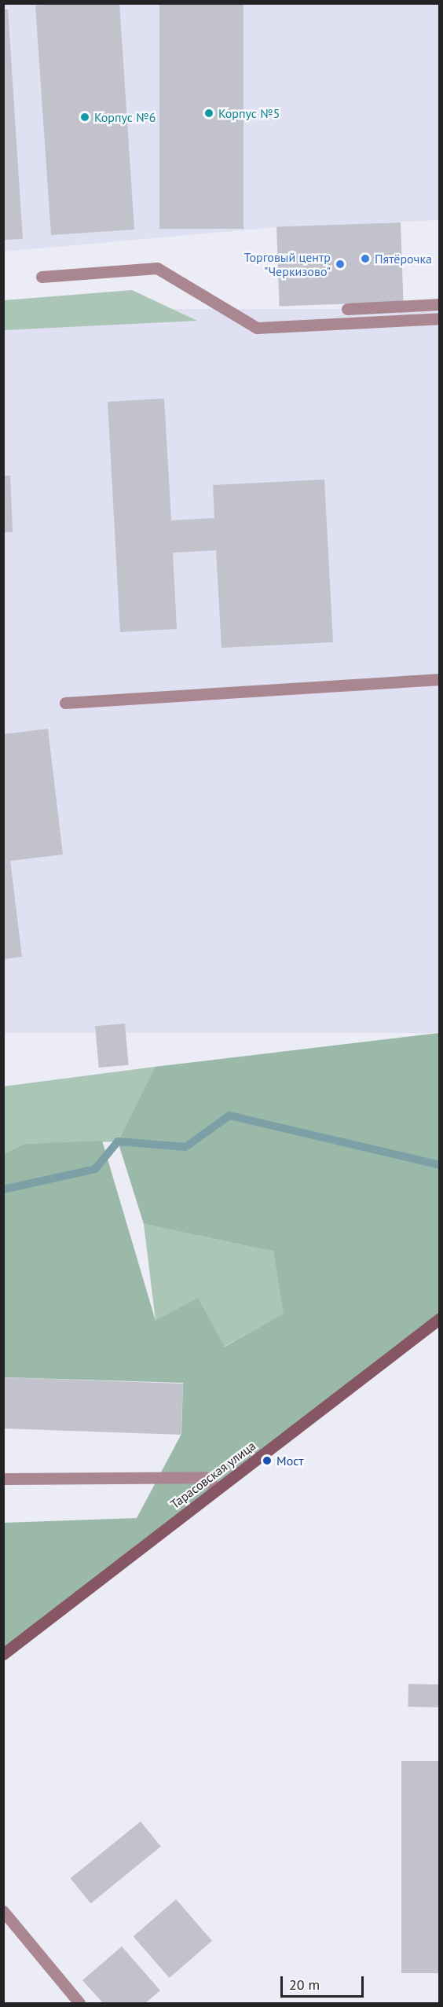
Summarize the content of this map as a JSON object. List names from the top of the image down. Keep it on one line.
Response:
{"streets":{"main road":["Тарасовская улица"]},"places":["Корпус №5","Корпус №6","Пятёрочка","Торговый центр \"Черкизово\"","Мост"],"scale_bar":"20 m"}
